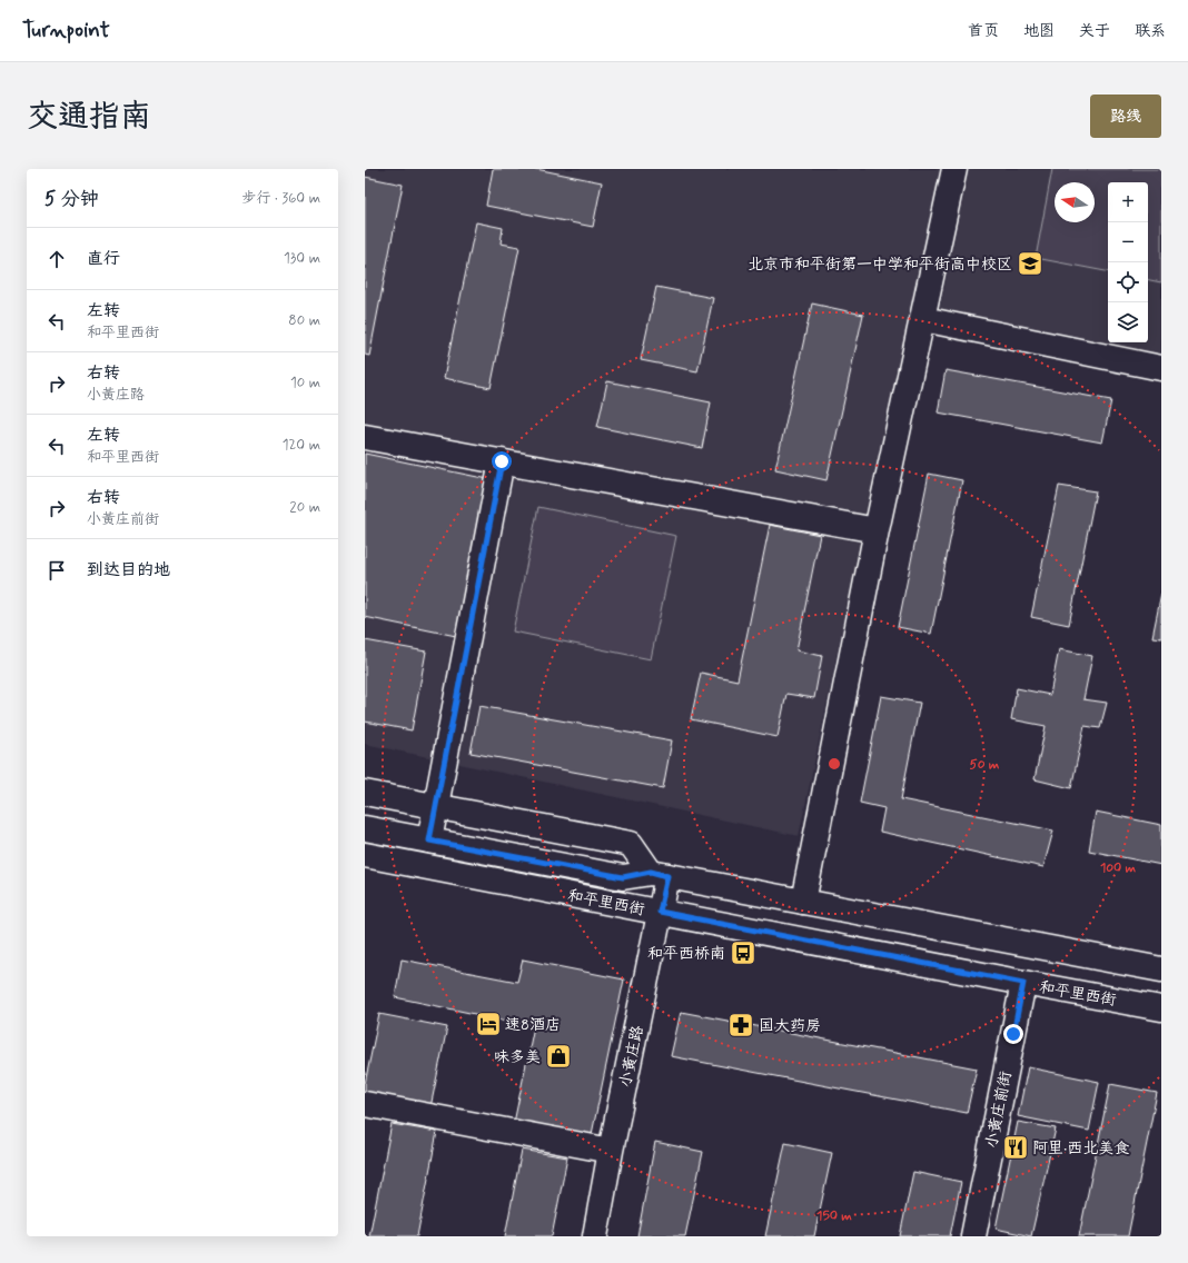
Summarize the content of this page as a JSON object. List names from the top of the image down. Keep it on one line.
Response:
{"streets":{"street":["和平里西街","小黄庄路","小黄庄前街"]},"crossings":[["和平里西街","小黄庄路"],["和平里西街","小黄庄前街"]],"places":{"school or university":["北京市和平街第一中学和平街高中校区"],"bus stop":["和平西桥南"],"hotel":["速8酒店"],"pharmacy":["国大药房"],"shop":["味多美"],"restaurant":["阿里·西北美食"]},"north":"left","page":{"header":"Turnpoint","nav":["首页","地图","关于","联系"],"title":"交通指南","buttons":"路线","heading":["5 分钟","步行 · 360 m"],"map_buttons":["+","−"],"list":[["直行","130 m"],["左转","和平里西街","80 m"],["右转","小黄庄路","10 m"],["左转","和平里西街","120 m"],["右转","小黄庄前街","20 m"],"到达目的地"]},"rings":["50 m","100 m","150 m"]}
